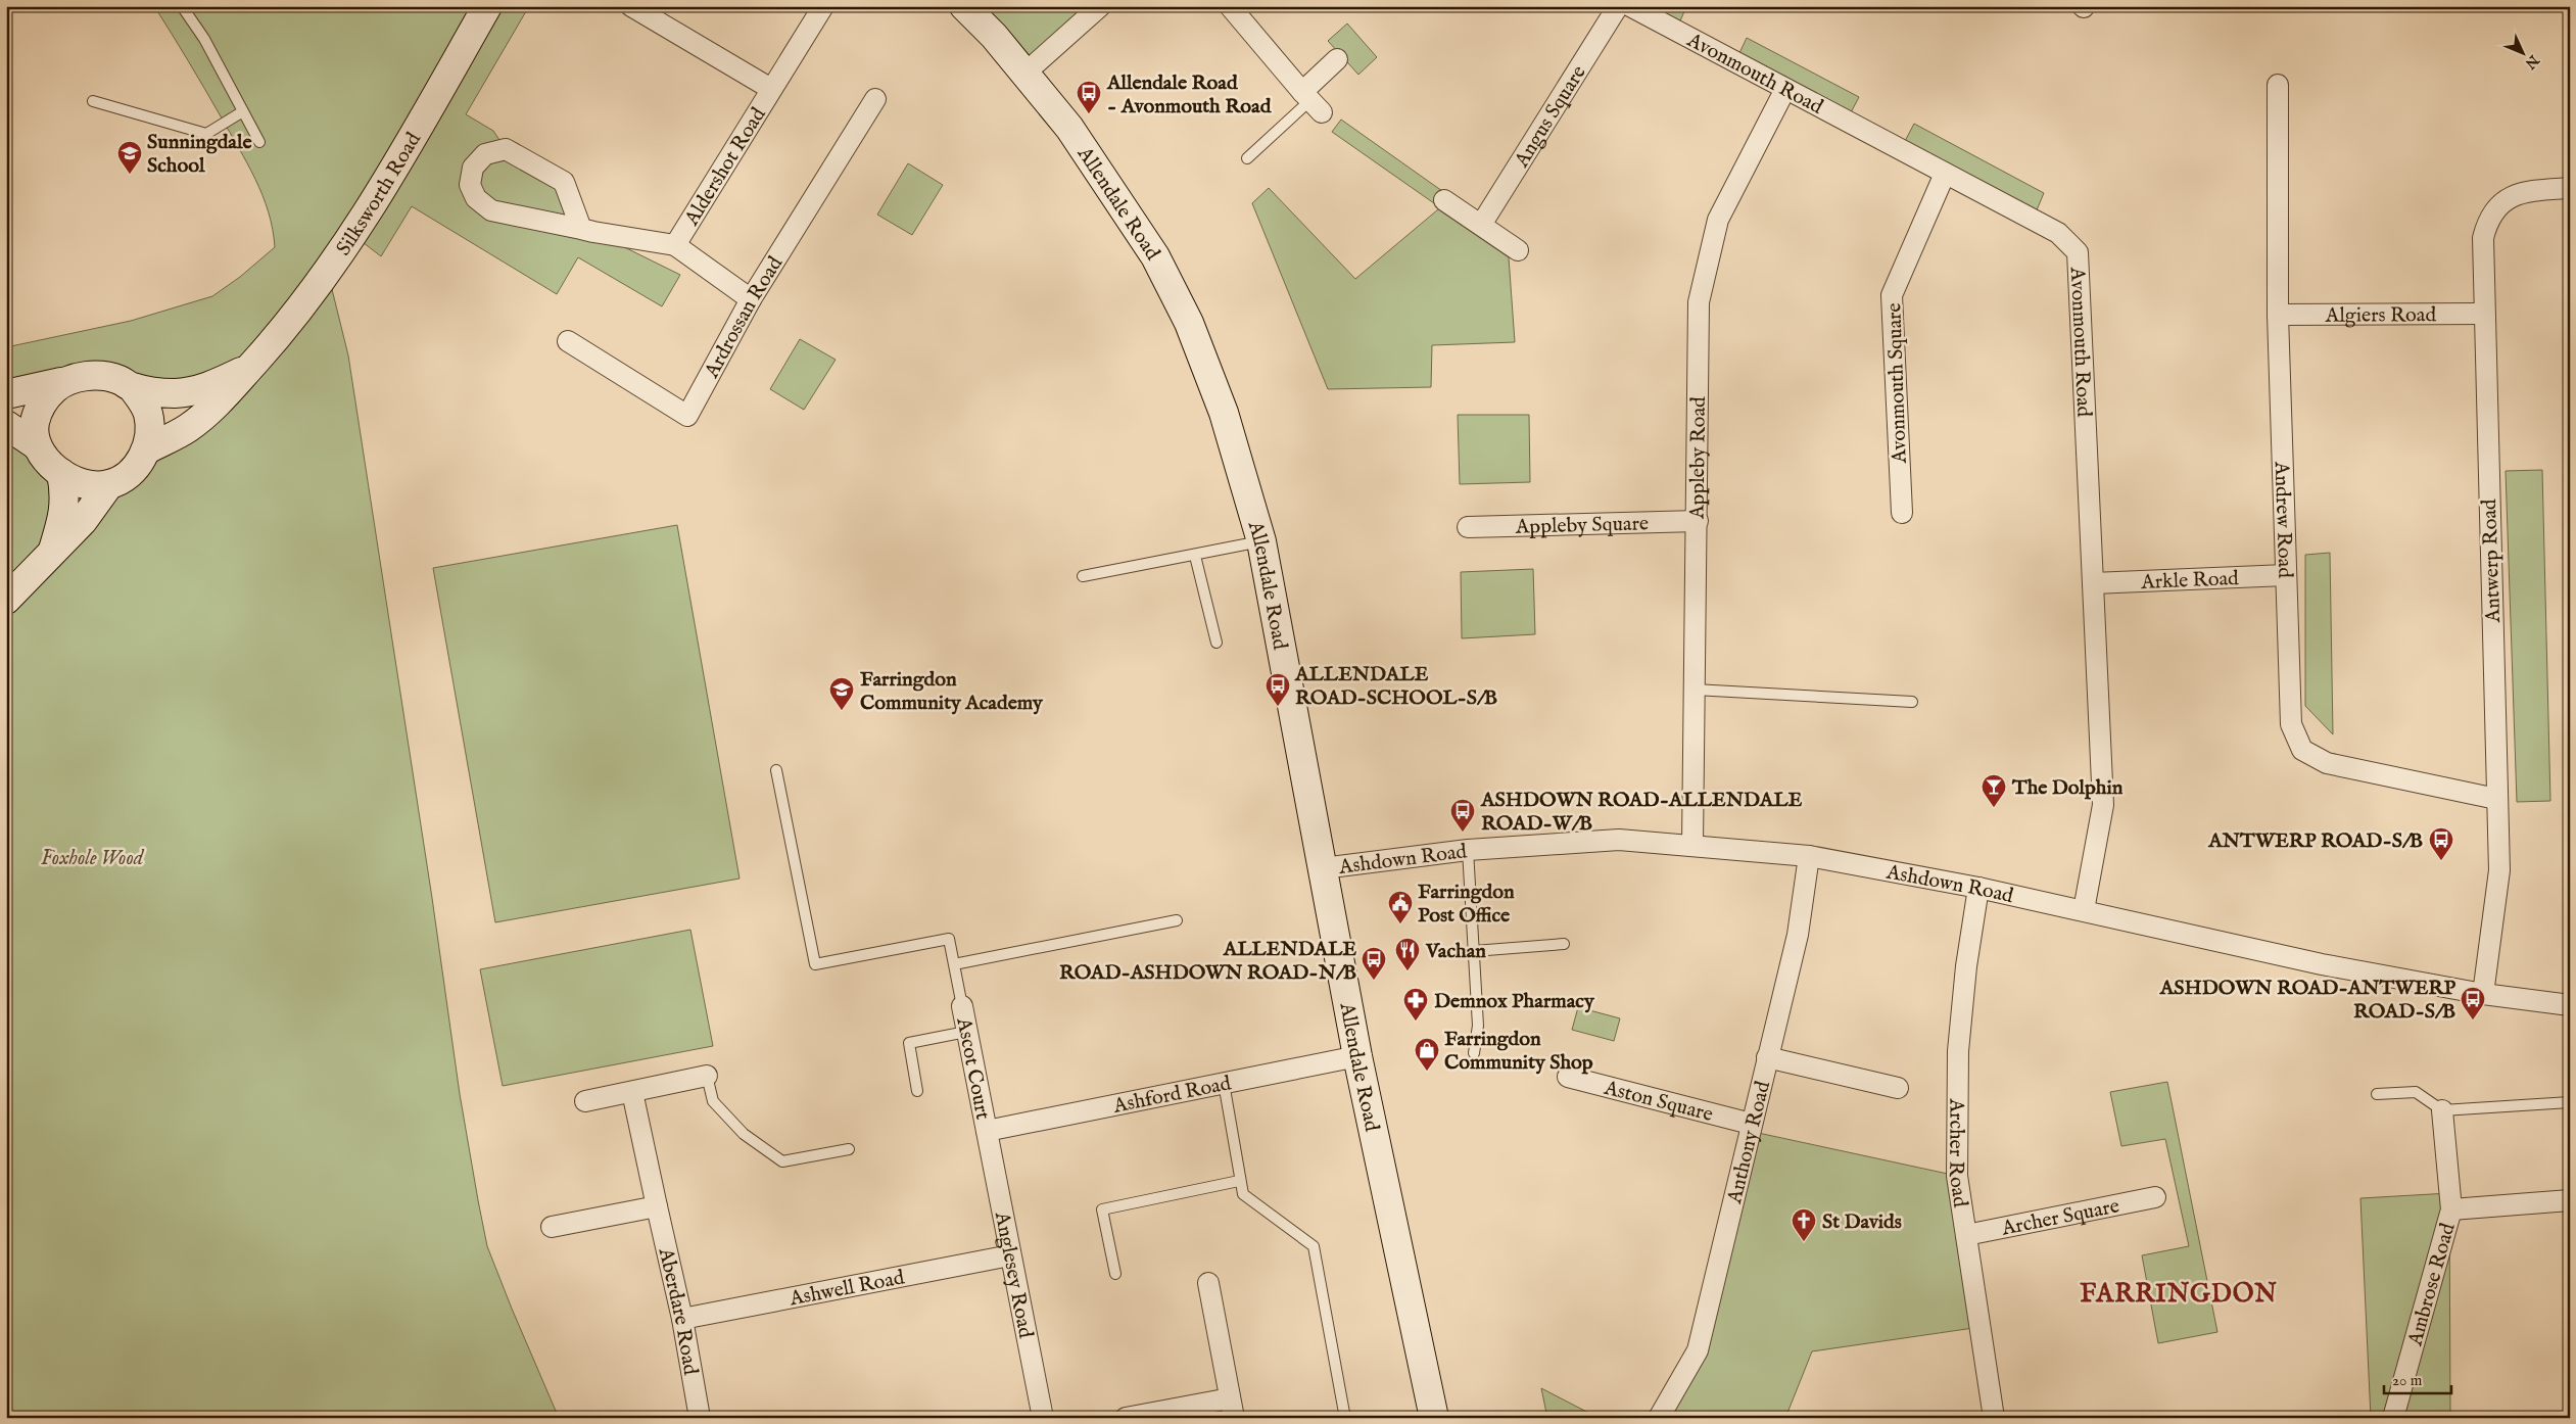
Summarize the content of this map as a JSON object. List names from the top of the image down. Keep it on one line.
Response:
{"streets":{"street":["Avonmouth Road","Angus Square","Aldershot Road","Silksworth Road","Allendale Road","Algiers Road","Ardrossan Road","Avonmouth Square","Appleby Road","Andrew Road","Appleby Square","Antwerp Road","Arkle Road","Ashdown Road","Ascot Court","Ashford Road","Aston Square","Anthony Road","Archer Road","Archer Square","Anglesey Road","Ambrose Road","Ashwell Road","Aberdare Road"]},"crossings":[["Avonmouth Road","Avonmouth Square"],["Avonmouth Road","Appleby Road"],["Avonmouth Road","Arkle Road"],["Avonmouth Road","Ashdown Road"],["Allendale Road","Ashdown Road"],["Allendale Road","Ashford Road"],["Algiers Road","Andrew Road"],["Algiers Road","Antwerp Road"],["Appleby Road","Appleby Square"],["Appleby Road","Ashdown Road"],["Andrew Road","Antwerp Road"],["Andrew Road","Arkle Road"],["Antwerp Road","Ashdown Road"],["Ashdown Road","Anthony Road"],["Ashdown Road","Archer Road"],["Ascot Court","Ashford Road"],["Ascot Court","Anglesey Road"],["Ashford Road","Anglesey Road"],["Aston Square","Anthony Road"],["Archer Road","Archer Square"],["Anglesey Road","Ashwell Road"],["Ashwell Road","Aberdare Road"]],"districts":["FARRINGDON"],"parks":["Foxhole Wood"],"places":{"bus stop":["Allendale Road - Avonmouth Road","ALLENDALE ROAD-SCHOOL-S/B","ASHDOWN ROAD-ALLENDALE ROAD-W/B","ANTWERP ROAD-S/B","ALLENDALE ROAD-ASHDOWN ROAD-N/B","ASHDOWN ROAD-ANTWERP ROAD-S/B"],"school or university":["Sunningdale School","Farringdon Community Academy"],"bar":["The Dolphin"],"public building":["Farringdon Post Office"],"restaurant":["Vachan"],"pharmacy":["Demnox Pharmacy"],"shop":["Farringdon Community Shop"],"church":["St Davids"]},"scale_bar":"20 m","north":"bottom right"}
